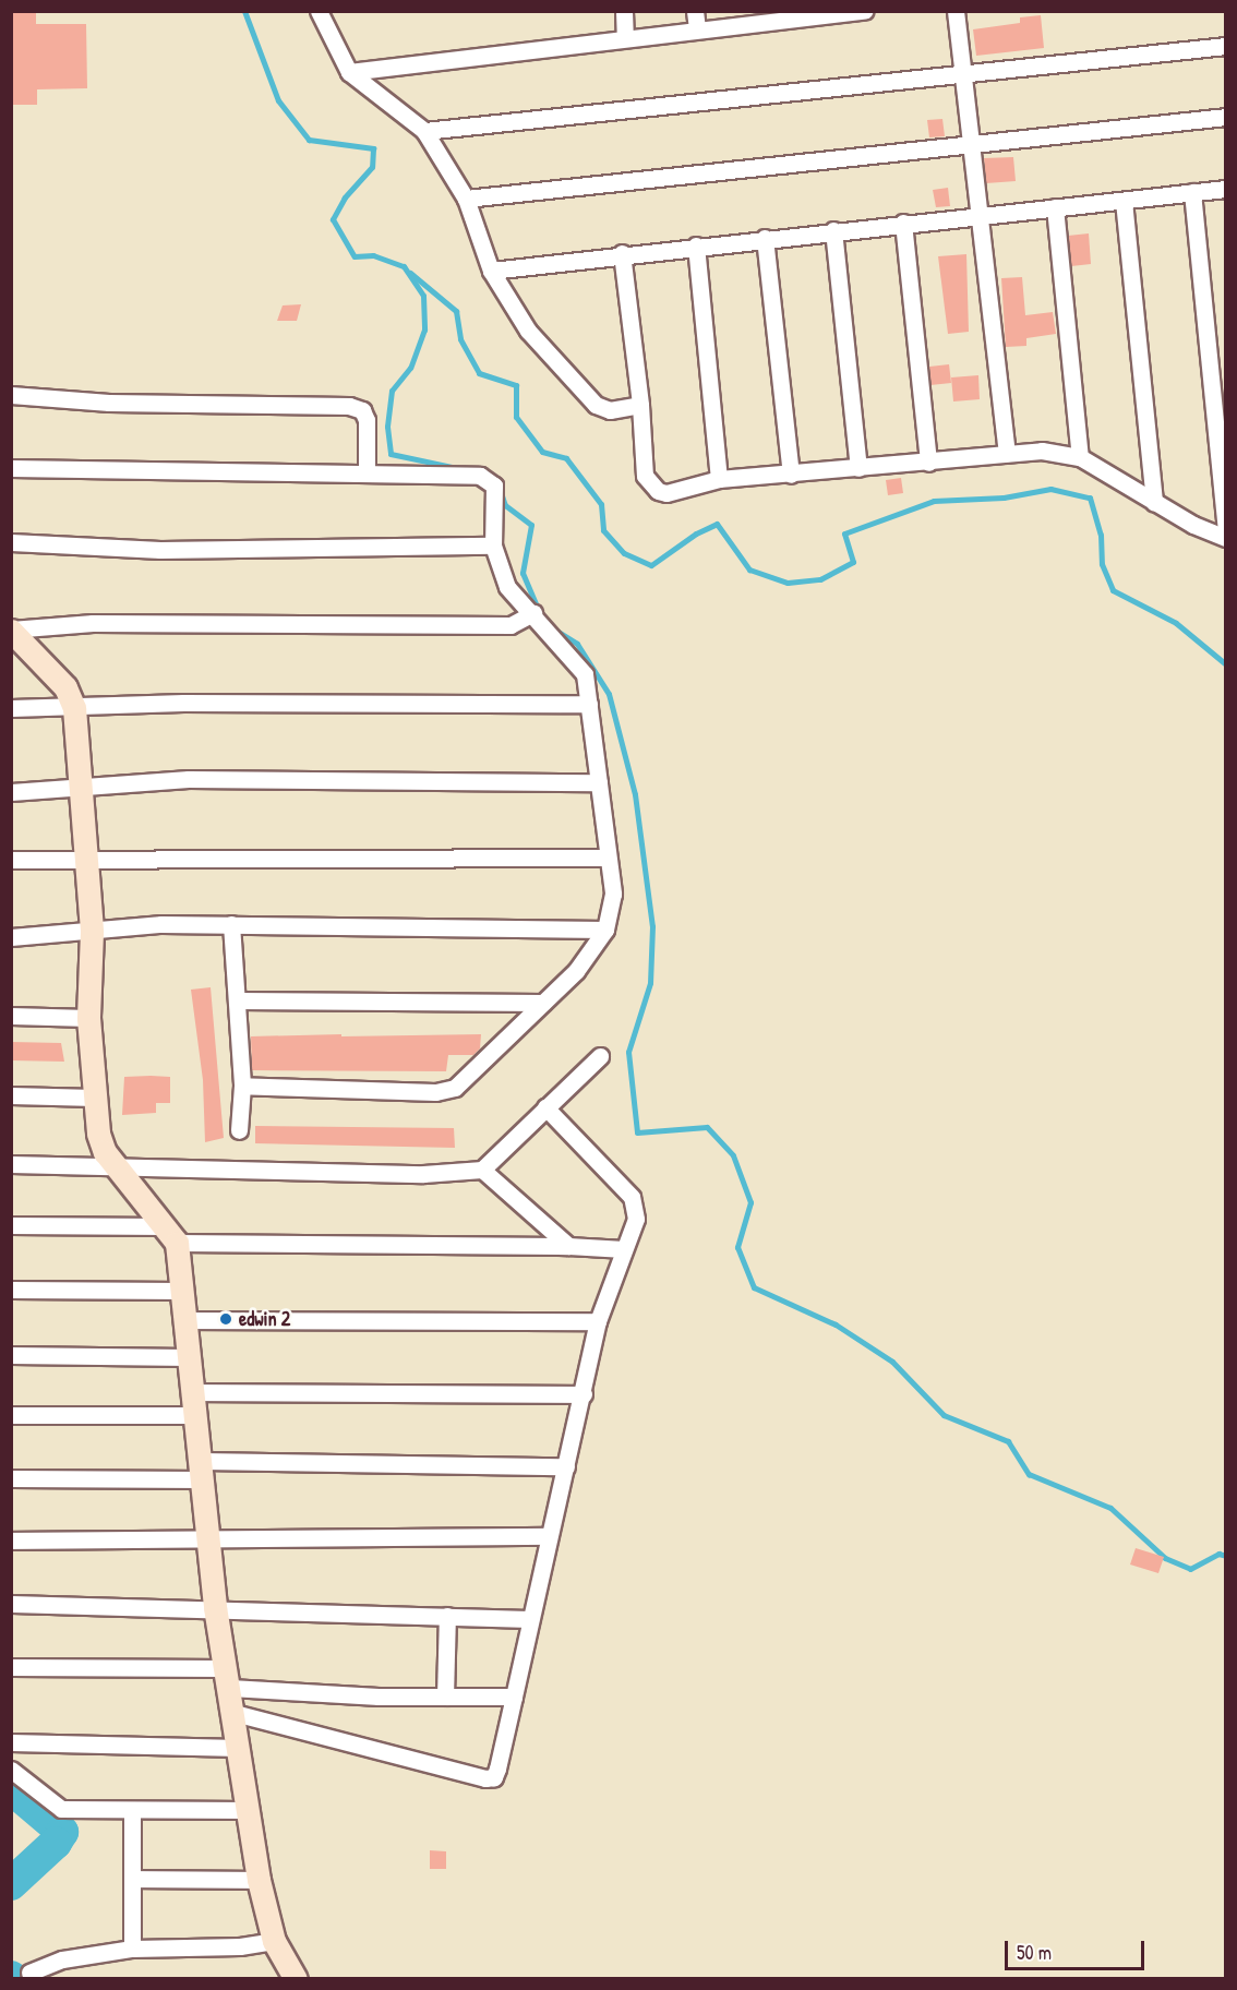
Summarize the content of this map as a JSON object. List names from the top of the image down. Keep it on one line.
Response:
{"places":["edwin 2"],"scale_bar":"50 m"}
